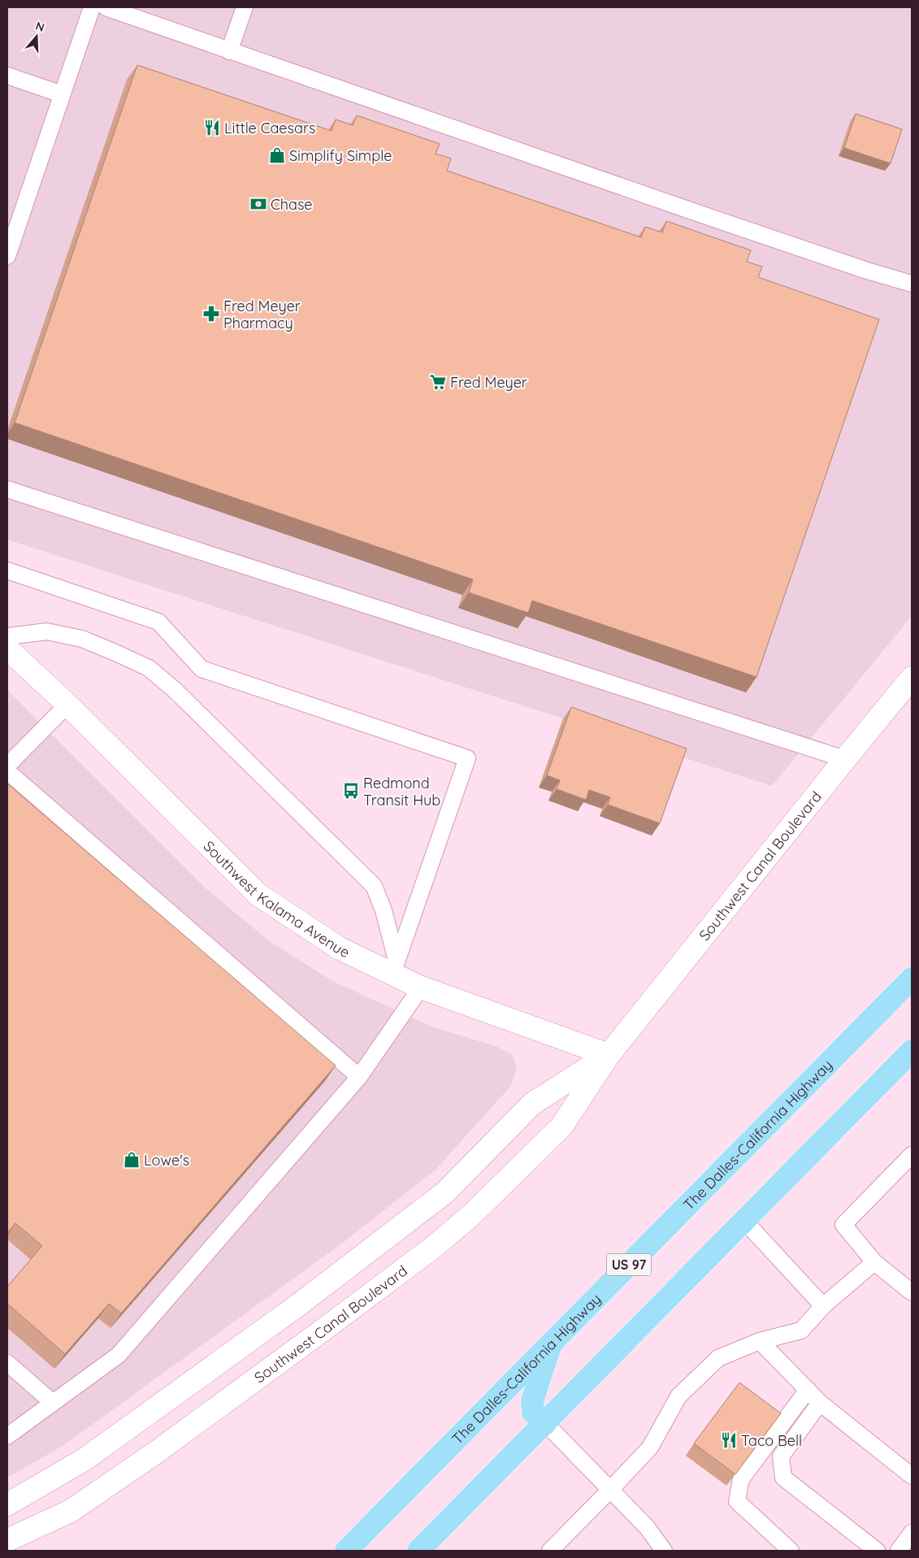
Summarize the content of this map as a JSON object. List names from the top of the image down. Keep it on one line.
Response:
{"streets":{"highway":["The Dalles-California Highway","US 97"],"main road":["Southwest Canal Boulevard","Southwest Kalama Avenue"]},"crossings":[["Southwest Canal Boulevard","Southwest Kalama Avenue"]],"places":{"restaurant":["Little Caesars","Taco Bell"],"shop":["Simplify Simple","Lowe's"],"bank":["Chase"],"pharmacy":["Fred Meyer Pharmacy"],"supermarket":["Fred Meyer"],"bus stop":["Redmond Transit Hub"]},"north":"top"}
